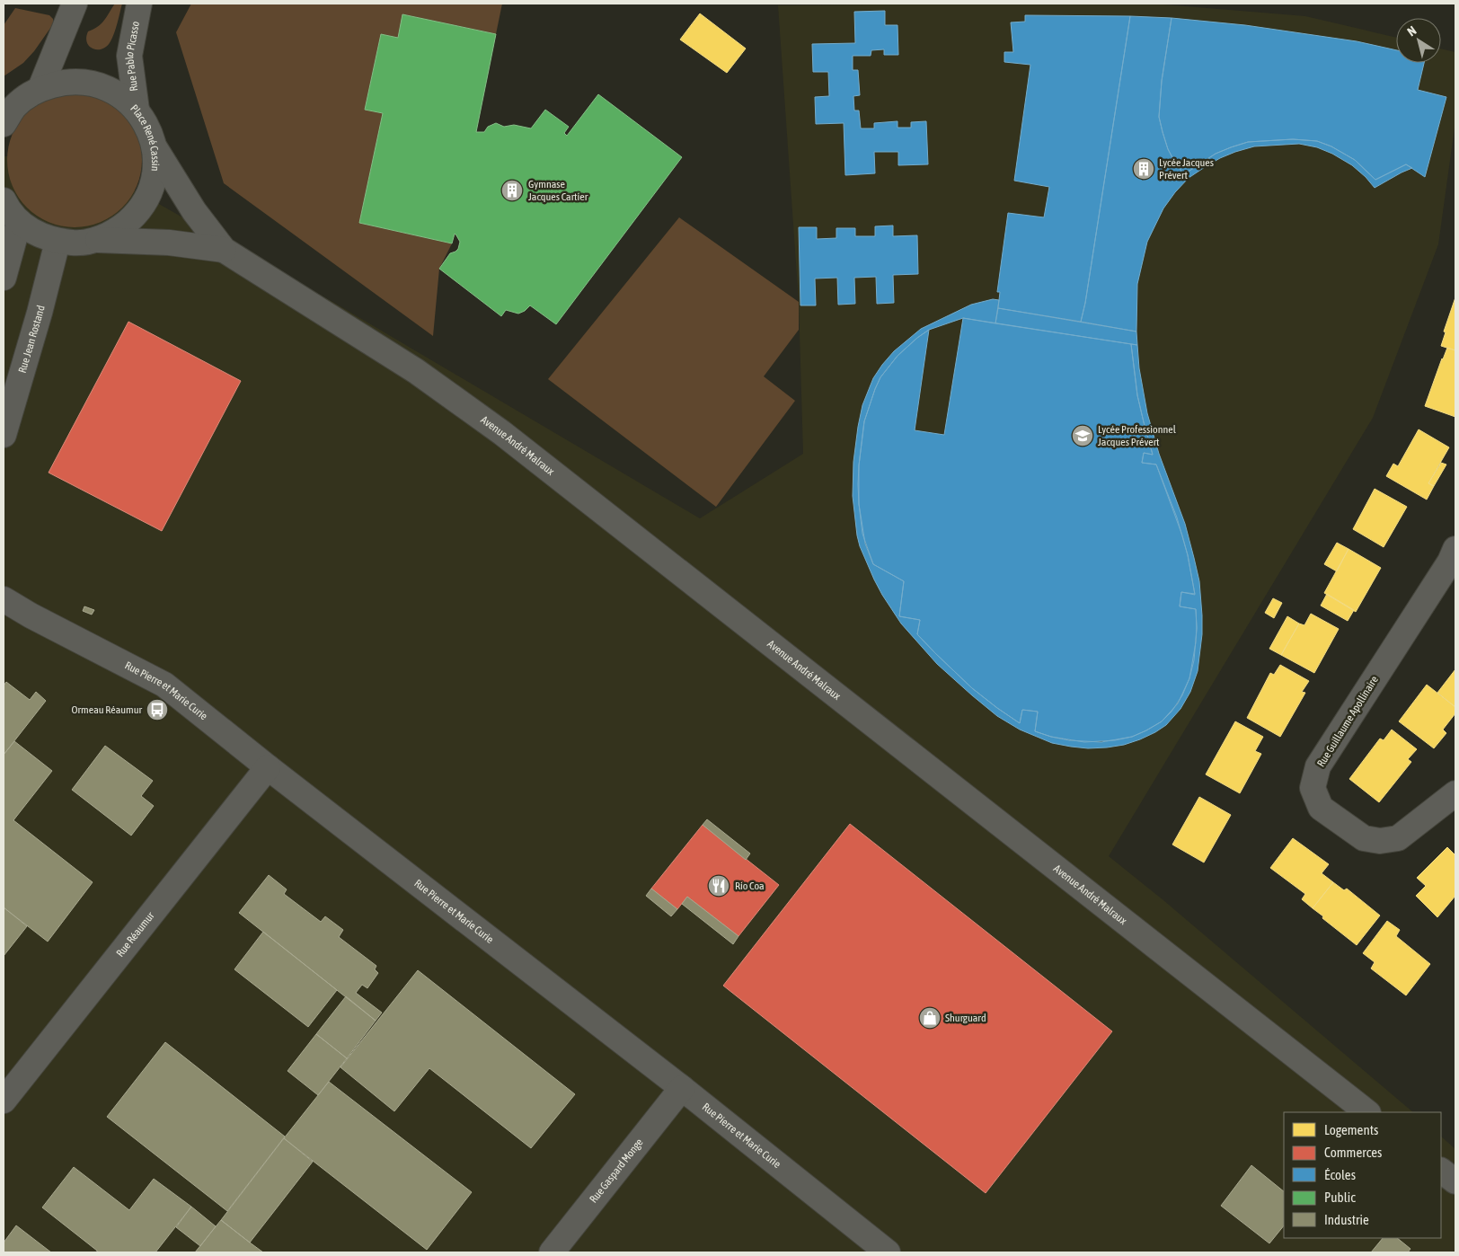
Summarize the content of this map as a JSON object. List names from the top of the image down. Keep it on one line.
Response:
{"streets":{"street":["Rue Pablo Picasso","Place René Cassin","Rue Jean Rostand","Avenue André Malraux","Rue Pierre et Marie Curie","Rue Guillaume Apollinaire","Rue Réaumur","Rue Gaspard Monge"]},"crossings":[["Rue Pablo Picasso","Place René Cassin"],["Place René Cassin","Rue Jean Rostand"],["Rue Pierre et Marie Curie","Rue Réaumur"],["Rue Pierre et Marie Curie","Rue Gaspard Monge"]],"places":{"building":["Lycée Jacques Prévert","Gymnase Jacques Cartier"],"school or university":["Lycée Professionnel Jacques Prévert"],"bus stop":["Ormeau Réaumur"],"restaurant":["Rio Coa"],"shop":["Shurguard"]},"legend":["Logements","Commerces","Écoles","Public","Industrie"],"north":"top left"}
